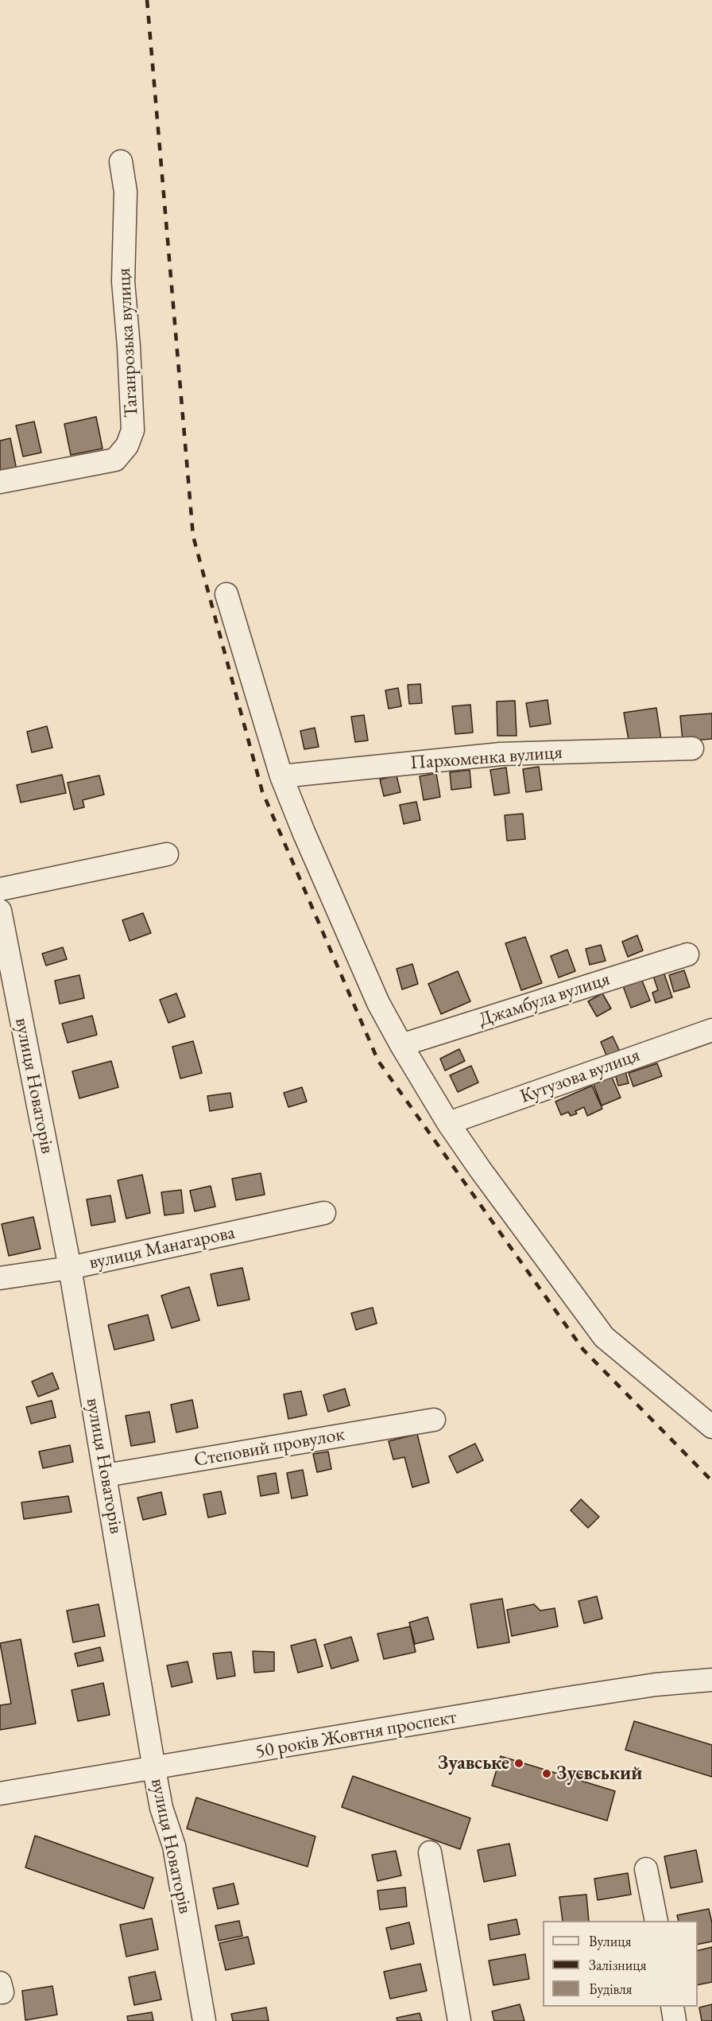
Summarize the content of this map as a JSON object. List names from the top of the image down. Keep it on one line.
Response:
{"streets":{"street":["Таганрозька вулиця","Пархоменка вулиця","Джамбула вулиця","Кутузова вулиця","вулиця Новаторів","вулиця Манагарова","Степовий провулок","50 років Жовтня проспект"]},"crossings":[["вулиця Новаторів","вулиця Манагарова"],["вулиця Новаторів","Степовий провулок"],["вулиця Новаторів","50 років Жовтня проспект"]],"places":["Зуавське","Зуєвський"],"legend":["Вулиця","Залізниця","Будівля"]}
